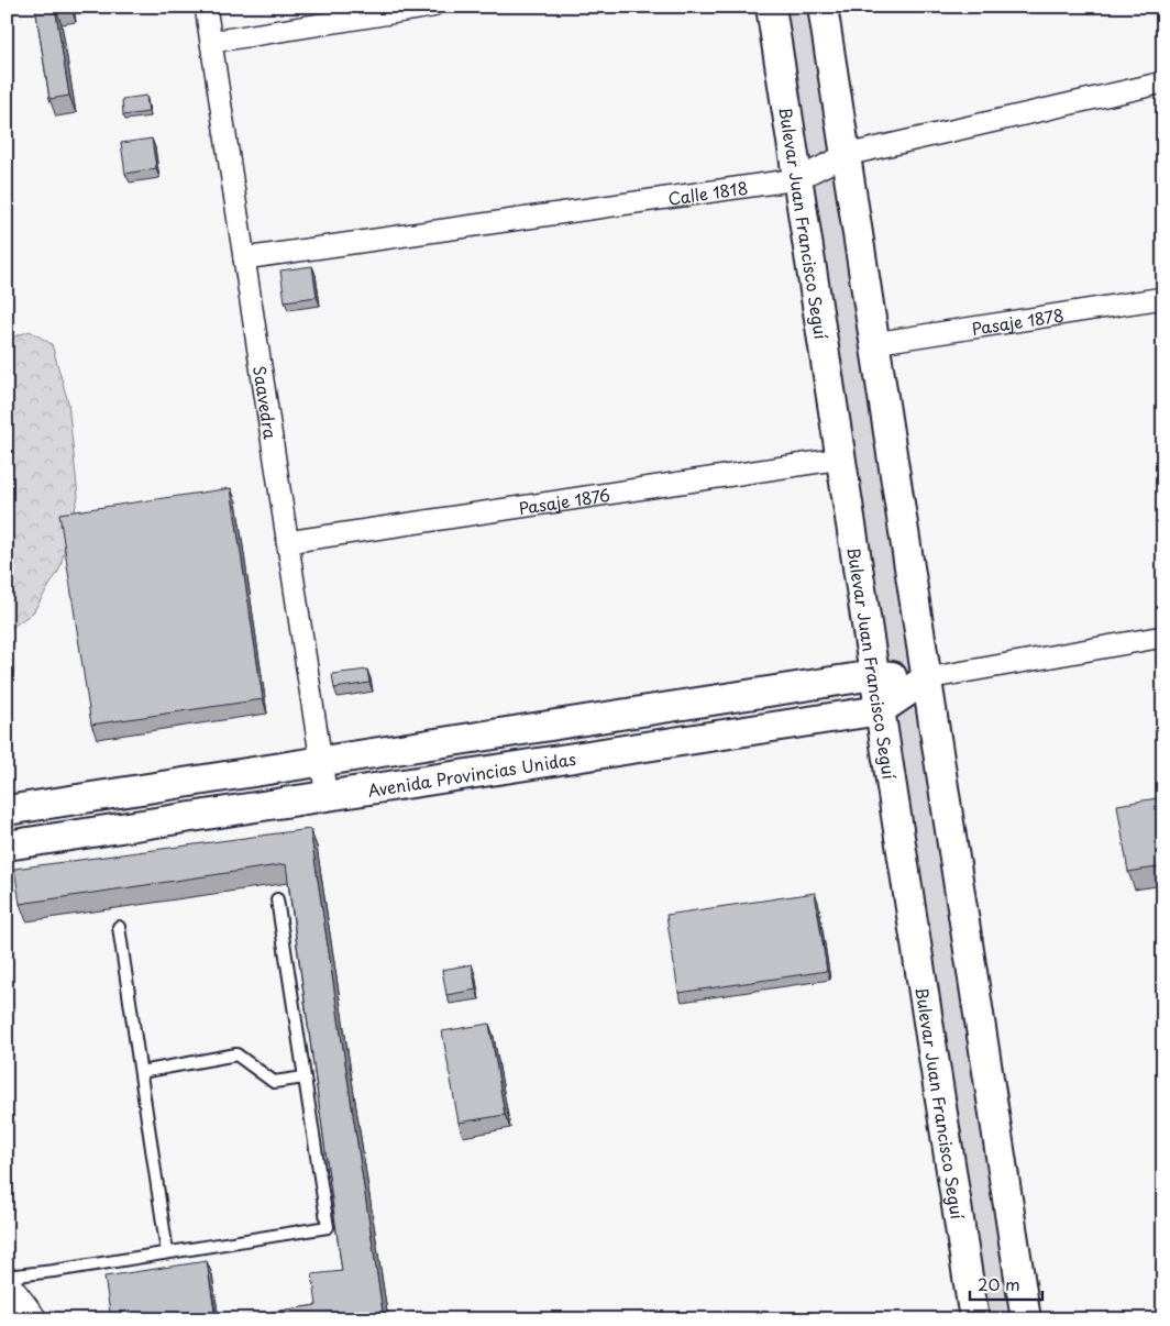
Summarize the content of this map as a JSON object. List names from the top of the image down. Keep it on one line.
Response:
{"streets":{"main road":["Bulevar Juan Francisco Seguí","Avenida Provincias Unidas"],"street":["Calle 1818","Pasaje 1878","Saavedra","Pasaje 1876"]},"crossings":[["Calle 1818","Bulevar Juan Francisco Seguí"],["Calle 1818","Saavedra"],["Bulevar Juan Francisco Seguí","Pasaje 1876"],["Bulevar Juan Francisco Seguí","Avenida Provincias Unidas"],["Saavedra","Pasaje 1876"],["Saavedra","Avenida Provincias Unidas"]],"scale_bar":"20 m"}
